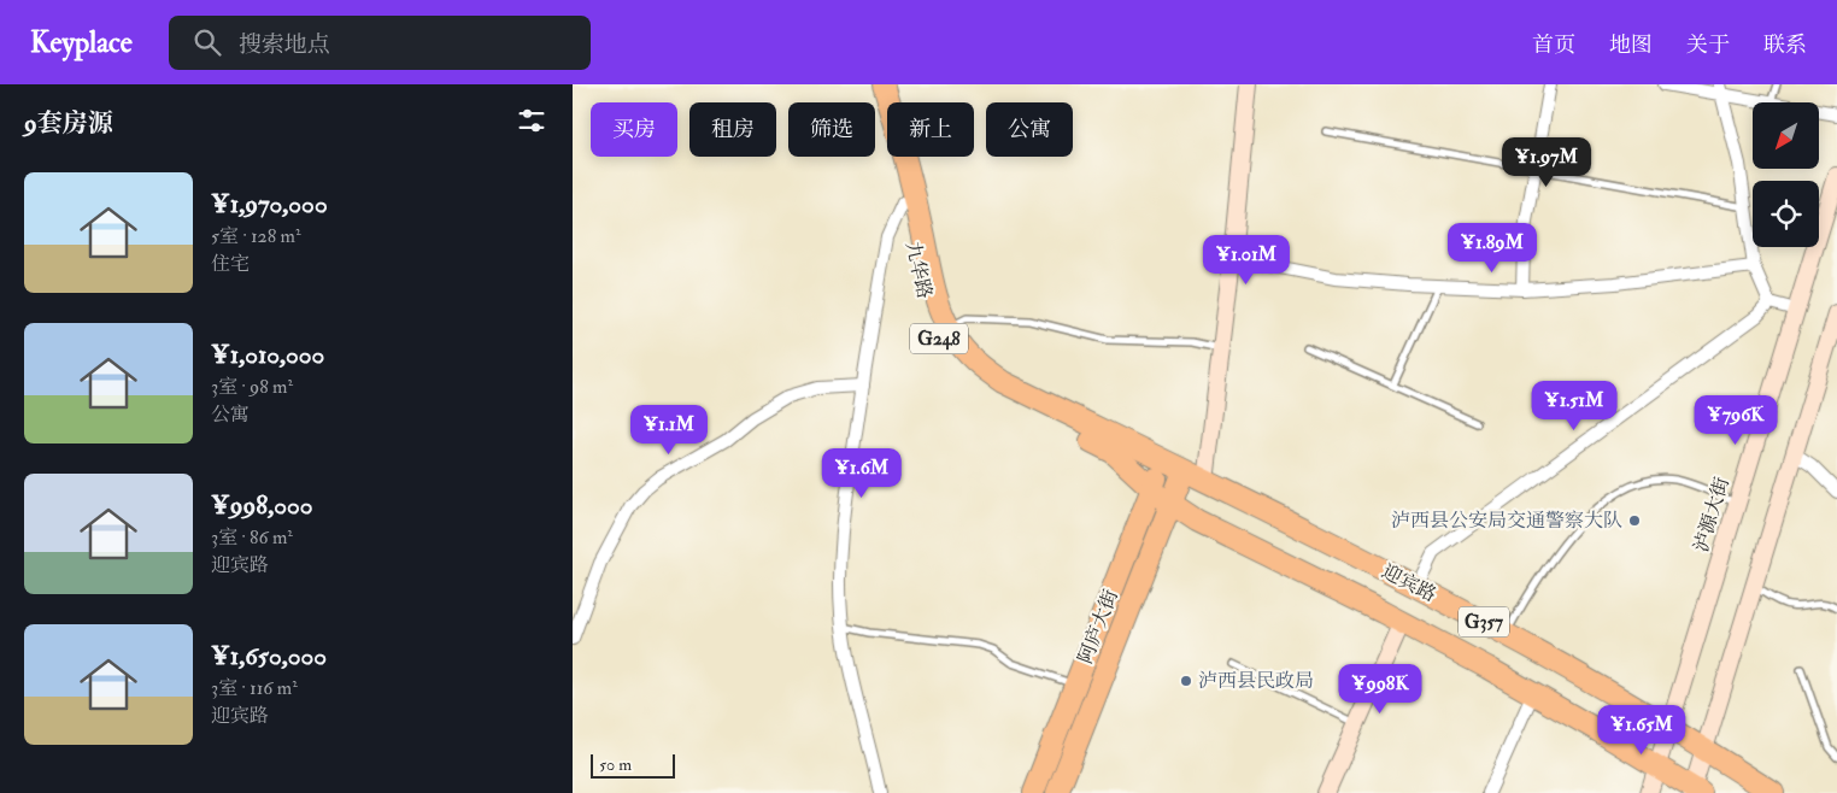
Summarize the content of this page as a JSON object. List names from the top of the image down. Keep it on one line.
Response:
{"streets":{"highway":["九华路","G248","迎宾路","G357","阿庐大街"],"main road":["泸源大街"]},"crossings":[["九华路","迎宾路"],["九华路","阿庐大街"],["泸源大街","迎宾路"],["迎宾路","阿庐大街"]],"places":["泸西县公安局交通警察大队","泸西县民政局"],"scale_bar":"50 m","north":"bottom left","page":{"header":"Keyplace","search":"搜索地点","nav":["首页","地图","关于","联系"],"heading":"9套房源","chip":["买房","租房","筛选","新上","公寓"],"price":["¥1.97M","¥1.89M","¥1.01M","¥1.51M","¥796K","¥1.1M","¥1.6M","¥998K","¥1.65M"],"list":[{"name":"¥1,970,000","note":"5室 · 128 m² · 住宅"},{"name":"¥1,010,000","note":"3室 · 98 m² · 公寓"},{"name":"¥998,000","note":"3室 · 86 m² · 迎宾路"},{"name":"¥1,650,000","note":"3室 · 116 m² · 迎宾路"}],"scale":"50 m"}}
